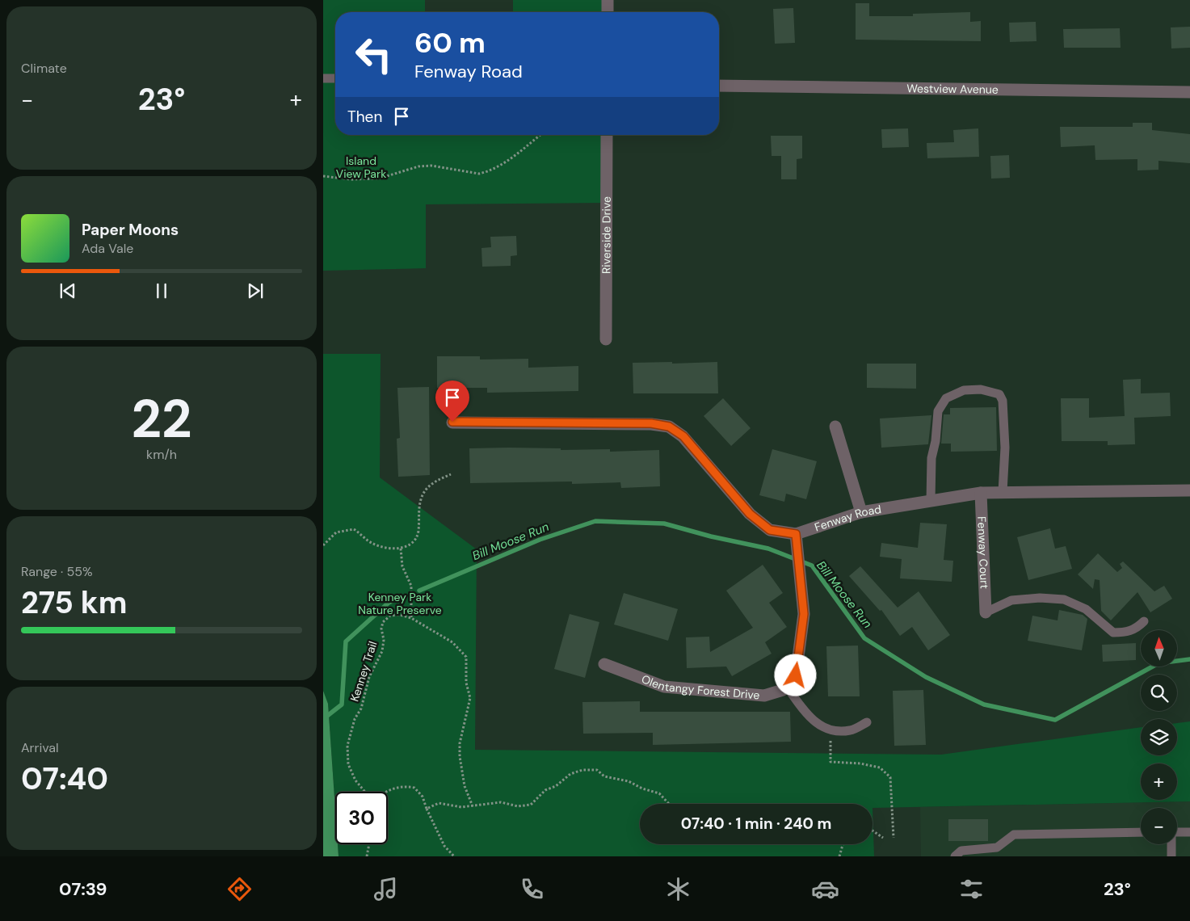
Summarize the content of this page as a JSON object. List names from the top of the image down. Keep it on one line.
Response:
{"streets":{"street":["Westview Avenue","Riverside Drive","Fenway Road","Fenway Court","Olentangy Forest Drive"],"path":["Kenney Trail"]},"crossings":[["Fenway Road","Fenway Court"]],"water":["Bill Moose Run"],"parks":["Island View Park","Kenney Park Nature Preserve"],"north":"top","page":{"tile":["Climate",["22","km/h"],["Range · 55%","275 km"],["Arrival","07:40"]],"turn":["60 m","Fenway Road"],"heat":["−","23°","+"],"then":"Then","song":["Paper Moons","Ada Vale"],"map_buttons":["+","−"],"limit":"30","trip":"07:40 · 1 min · 240 m","tabs":["07:39","23°"]}}
